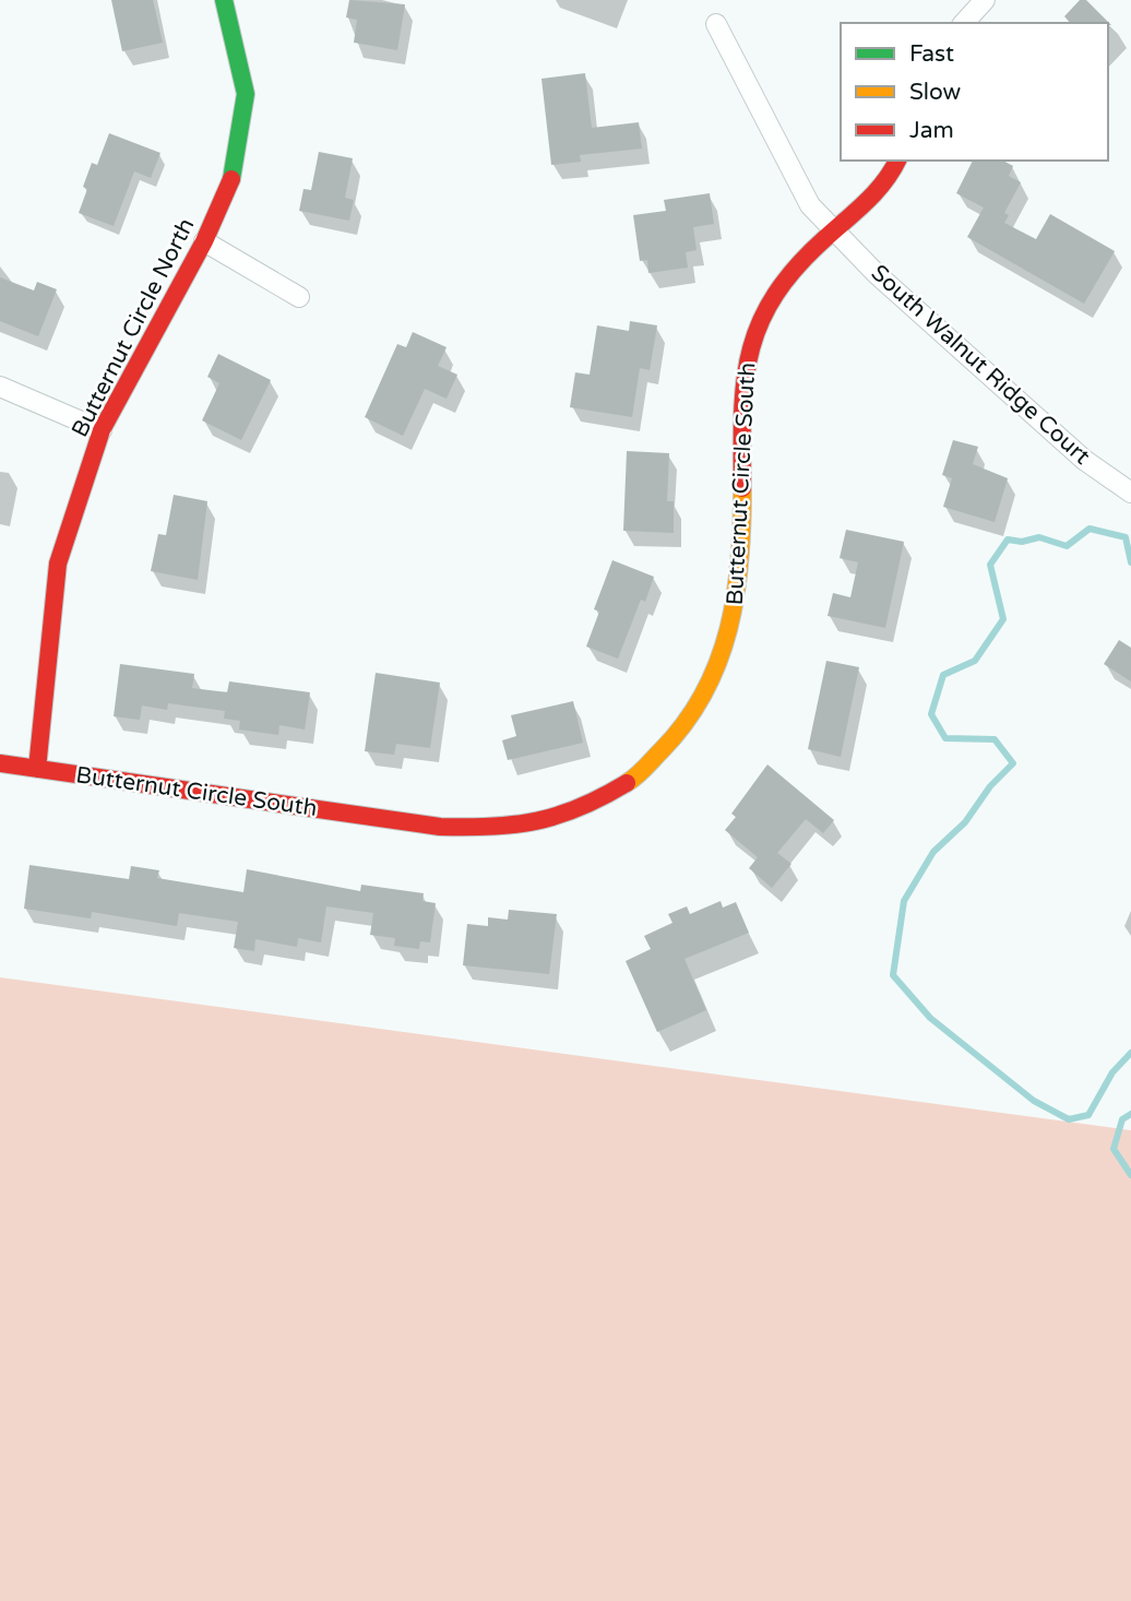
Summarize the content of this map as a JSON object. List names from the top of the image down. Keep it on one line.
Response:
{"streets":{"street":["Butternut Circle North","South Walnut Ridge Court","Butternut Circle South"]},"crossings":[["Butternut Circle North","Butternut Circle South"],["South Walnut Ridge Court","Butternut Circle South"]],"legend":["Fast","Slow","Jam"]}
